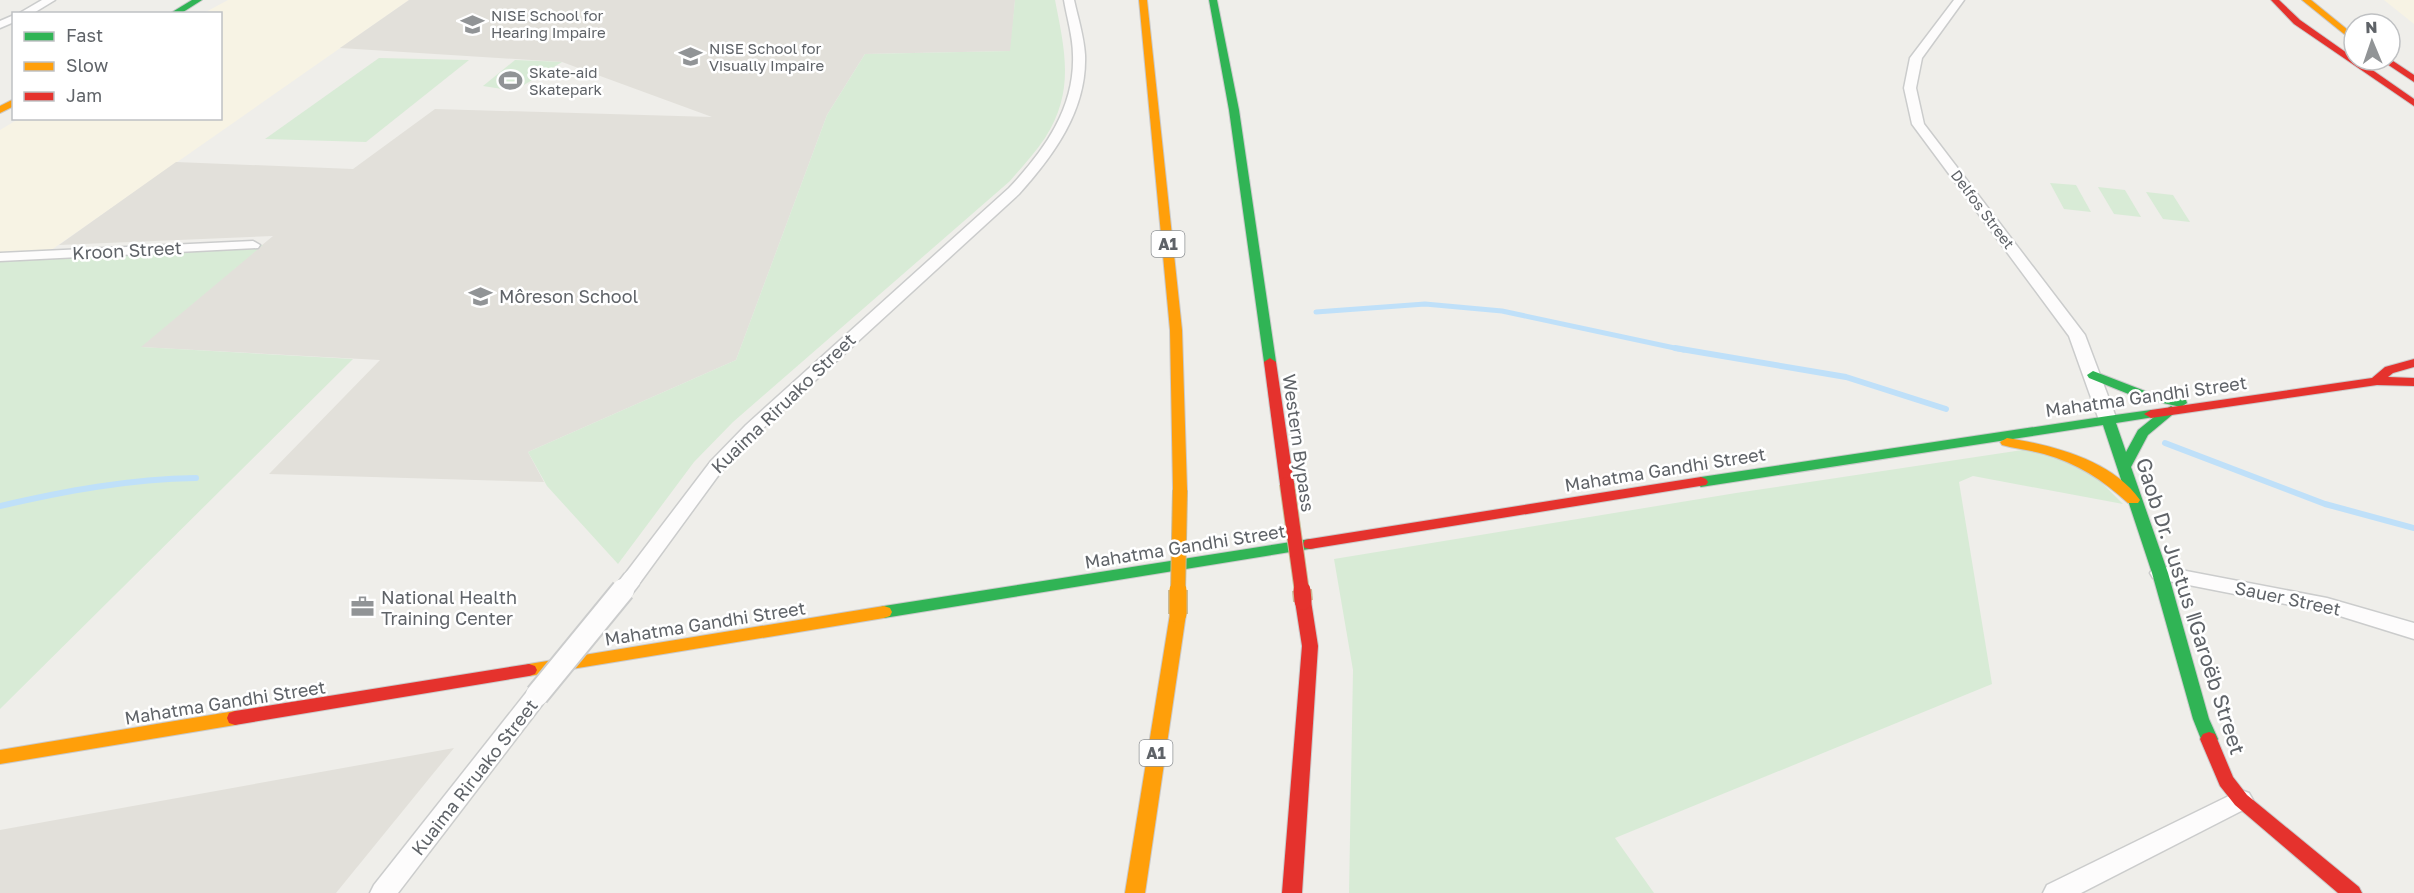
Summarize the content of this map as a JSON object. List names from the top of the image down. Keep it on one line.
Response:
{"streets":{"main road":["A1","Mahatma Gandhi Street","Western Bypass","Gaob Dr. Justus ǁGaroëb Street"],"street":["Delfos Street","Kroon Street","Kuaima Riruako Street","Sauer Street"]},"crossings":[["Delfos Street","Mahatma Gandhi Street"],["Delfos Street","Gaob Dr. Justus ǁGaroëb Street"],["Mahatma Gandhi Street","Gaob Dr. Justus ǁGaroëb Street"],["Sauer Street","Gaob Dr. Justus ǁGaroëb Street"]],"places":{"school or university":["NISE School for Hearing Impaire","NISE School for Visually Impaire","Môreson School"],"sports":["Skate-aid Skatepark"],"office":["National Health Training Center"]},"legend":["Fast","Slow","Jam"],"north":"top"}
